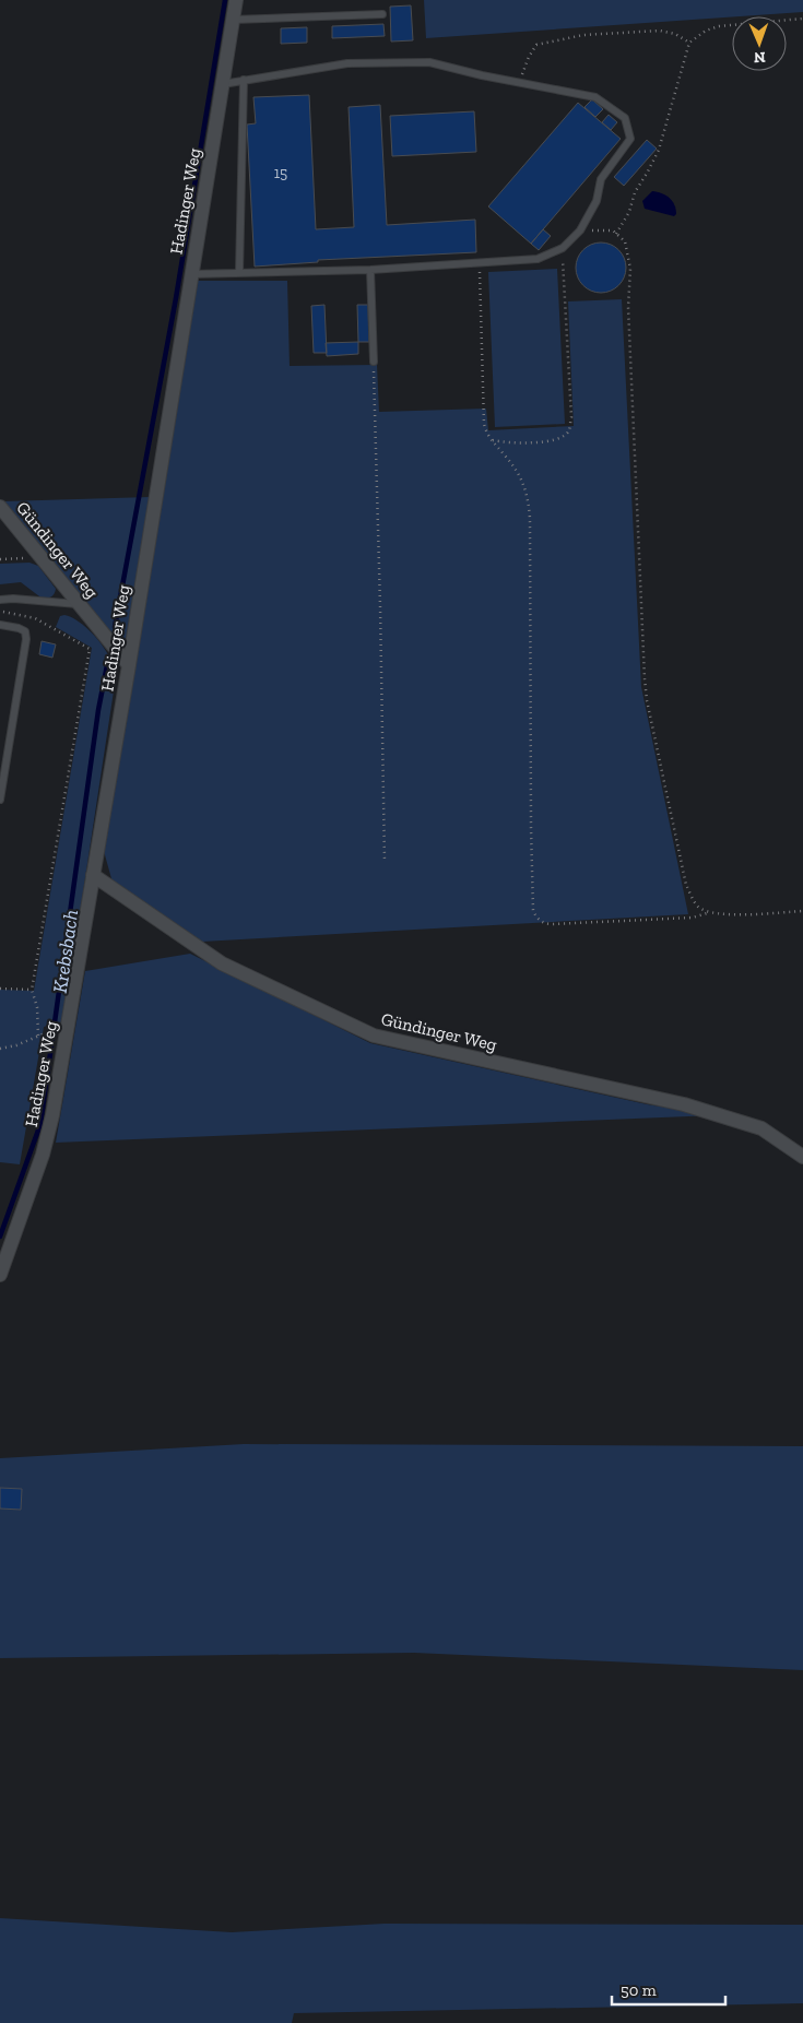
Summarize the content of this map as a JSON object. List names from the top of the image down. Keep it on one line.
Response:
{"streets":{"street":["Hadinger Weg","Gündinger Weg"]},"crossings":[["Hadinger Weg","Gündinger Weg"]],"water":["Krebsbach"],"house_numbers":["15"],"scale_bar":"50 m","north":"bottom"}
